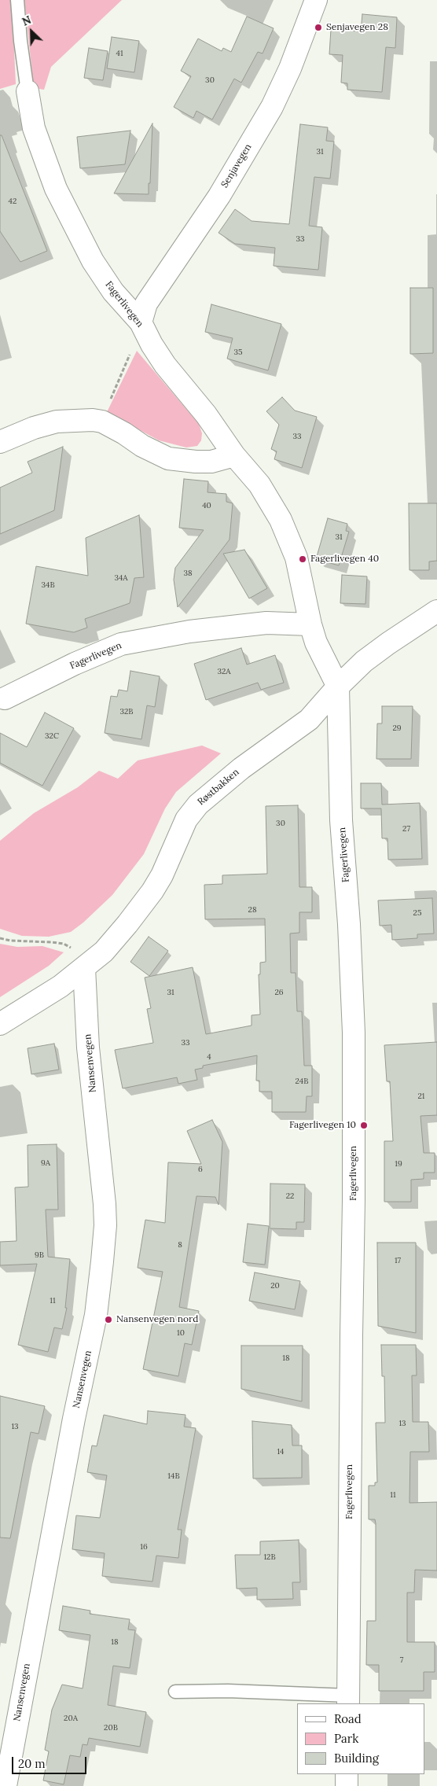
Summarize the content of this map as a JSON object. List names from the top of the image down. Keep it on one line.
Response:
{"streets":{"street":["Senjavegen","Fagerlivegen","Røstbakken","Nansenvegen"]},"crossings":[["Senjavegen","Fagerlivegen"],["Fagerlivegen","Røstbakken"],["Røstbakken","Nansenvegen"]],"places":["Senjavegen 28","Fagerlivegen 40","Fagerlivegen 10","Nansenvegen nord"],"house_numbers":["41","30","31","42","33","35","33","40","31","38","34A","34B","32A","32B","29","32C","30","27","28","25","31","26","33","4","24B","21","9A","19","6","22","8","9B","17","20","11","10","18","13","13","14","14B","11","16","12B","18","7","20A","20B"],"legend":["Road","Park","Building"],"scale_bar":"20 m","north":"top left"}
